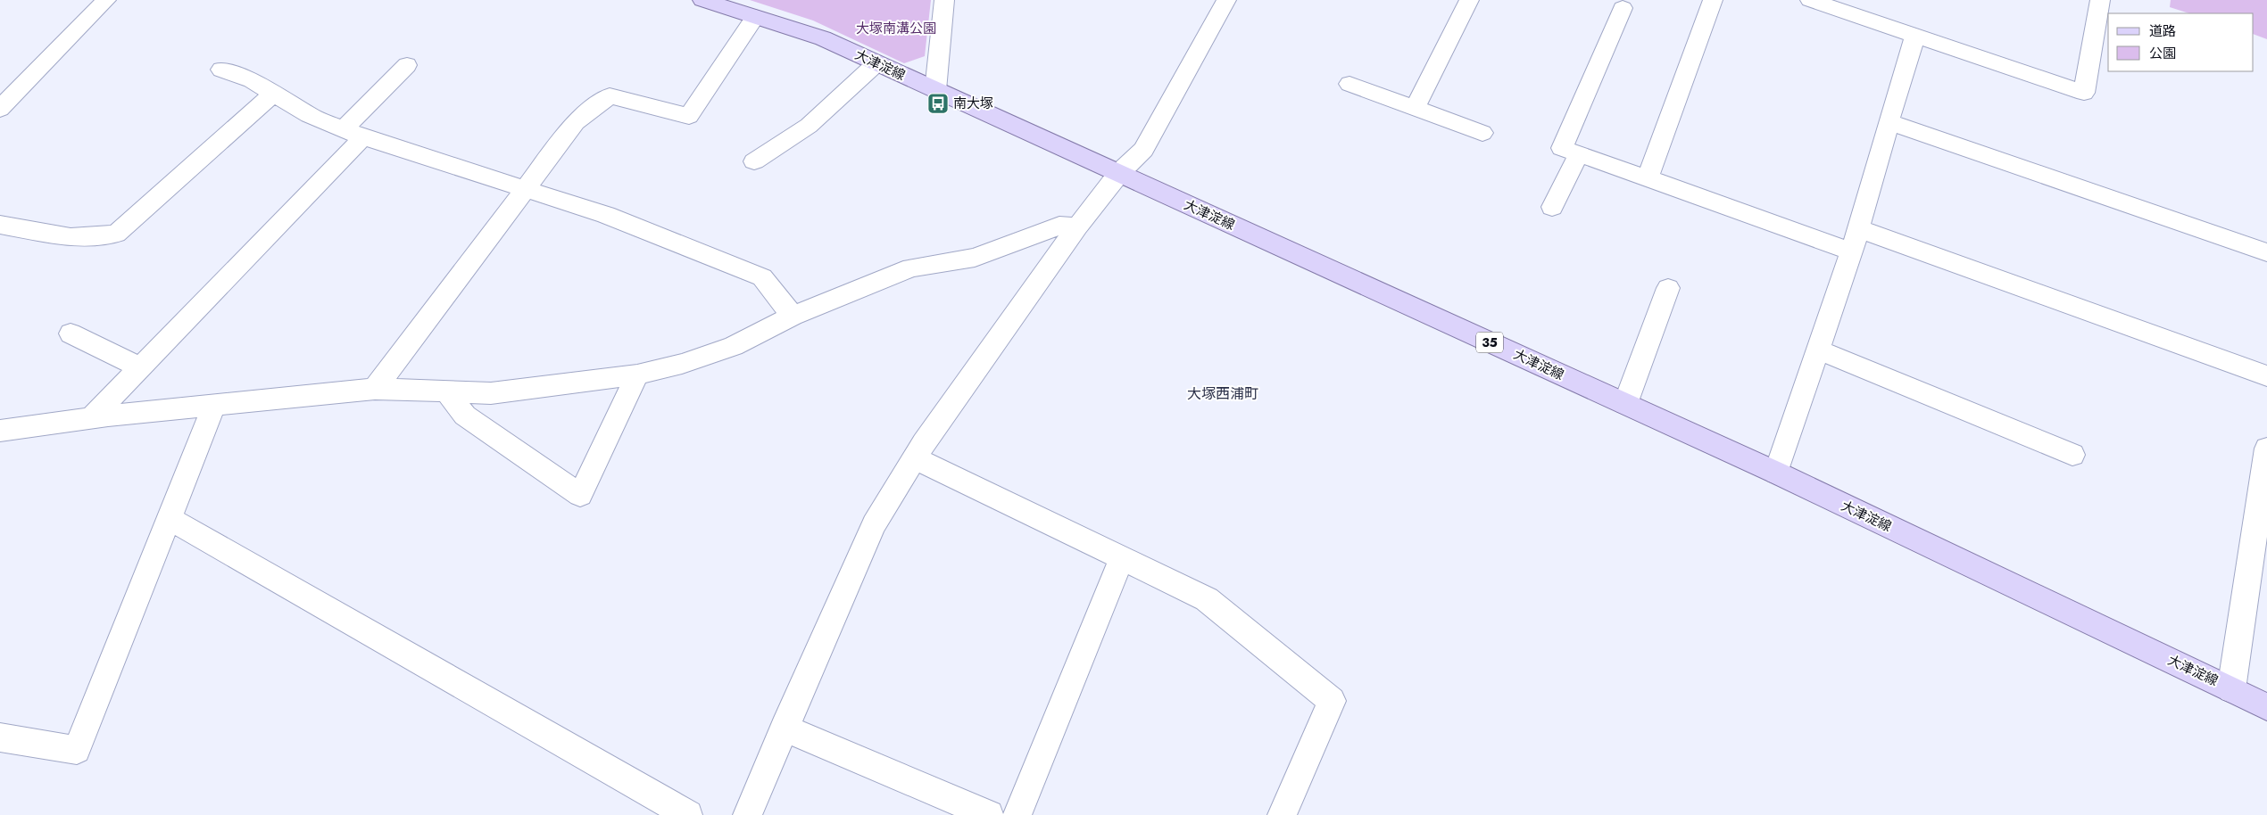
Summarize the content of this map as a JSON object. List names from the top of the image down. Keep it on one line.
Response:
{"streets":{"main road":["大津淀線","35"]},"districts":["大塚西浦町"],"parks":["大塚南溝公園"],"places":{"bus stop":["南大塚"]},"legend":["道路","公園"]}
